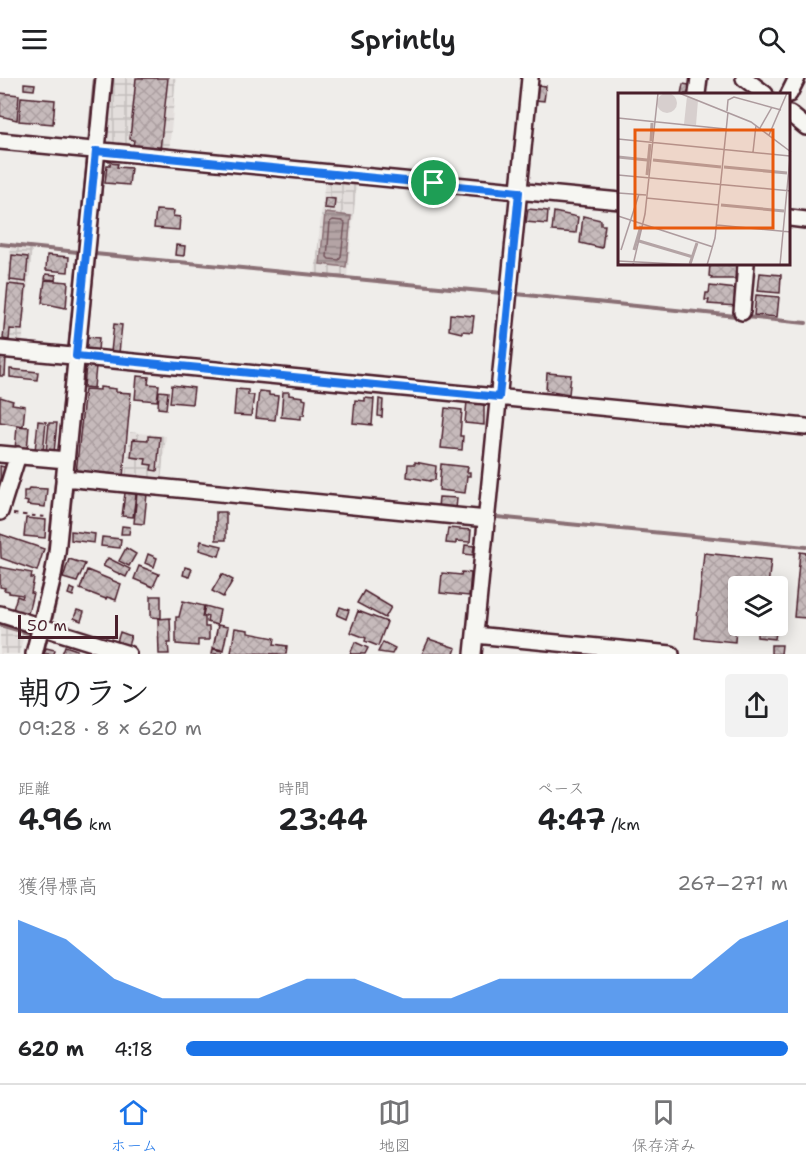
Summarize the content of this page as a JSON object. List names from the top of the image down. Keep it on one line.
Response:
{"scale_bar":"50 m","page":{"header":"Sprintly","scale":"50 m","heading":["朝のラン","09:28 · 8 × 620 m"],"stats":[["距離","4.96 km"],["時間","23:44"],["ペース","4:47 /km"]],"chart":["獲得標高","267–271 m"],"list":[{"name":"620 m","note":"4:18"}],"tabs":["ホーム","地図","保存済み"]}}
